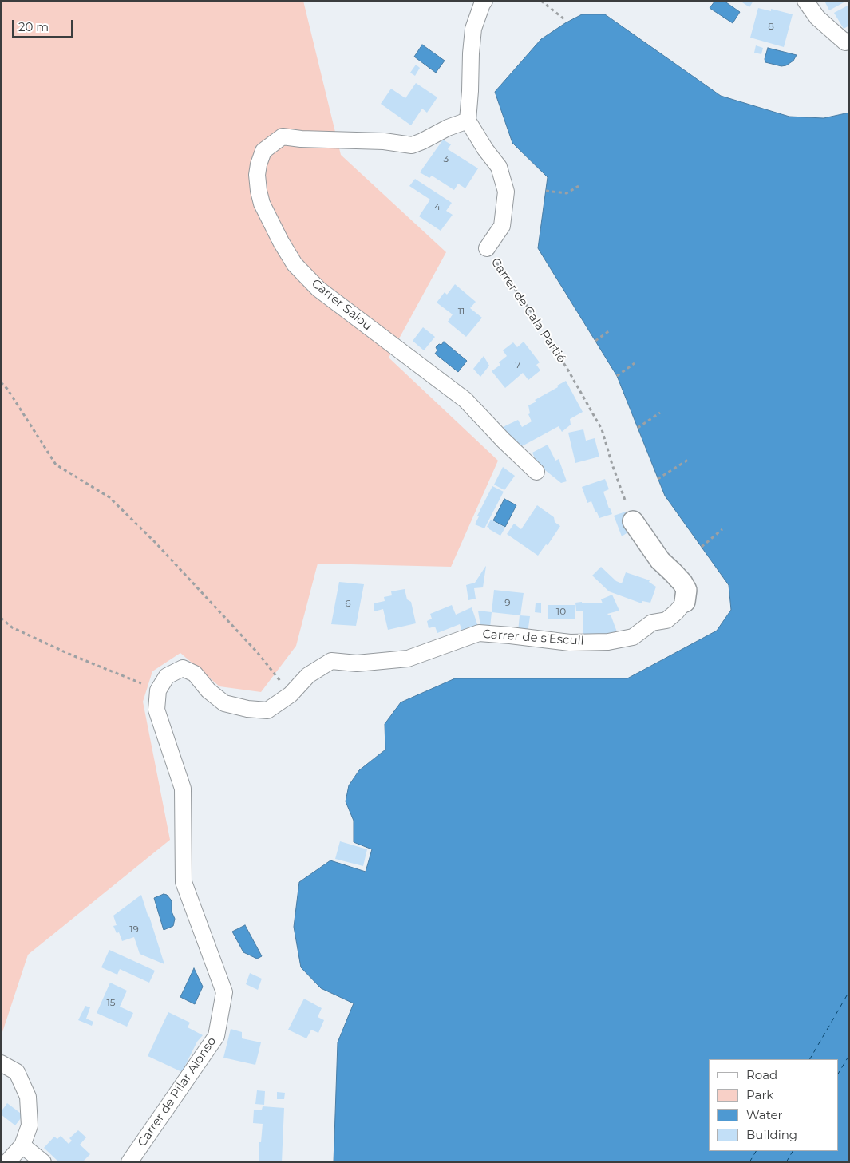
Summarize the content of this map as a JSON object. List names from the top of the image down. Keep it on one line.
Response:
{"streets":{"street":["Carrer Salou","Carrer de Cala Partió","Carrer de s'Escull","Carrer de Pilar Alonso"]},"crossings":[["Carrer Salou","Carrer de Cala Partió"],["Carrer de s'Escull","Carrer de Pilar Alonso"]],"house_numbers":["8","3","4","11","7","9","6","10","19","15"],"legend":["Road","Park","Water","Building"],"scale_bar":"20 m"}
